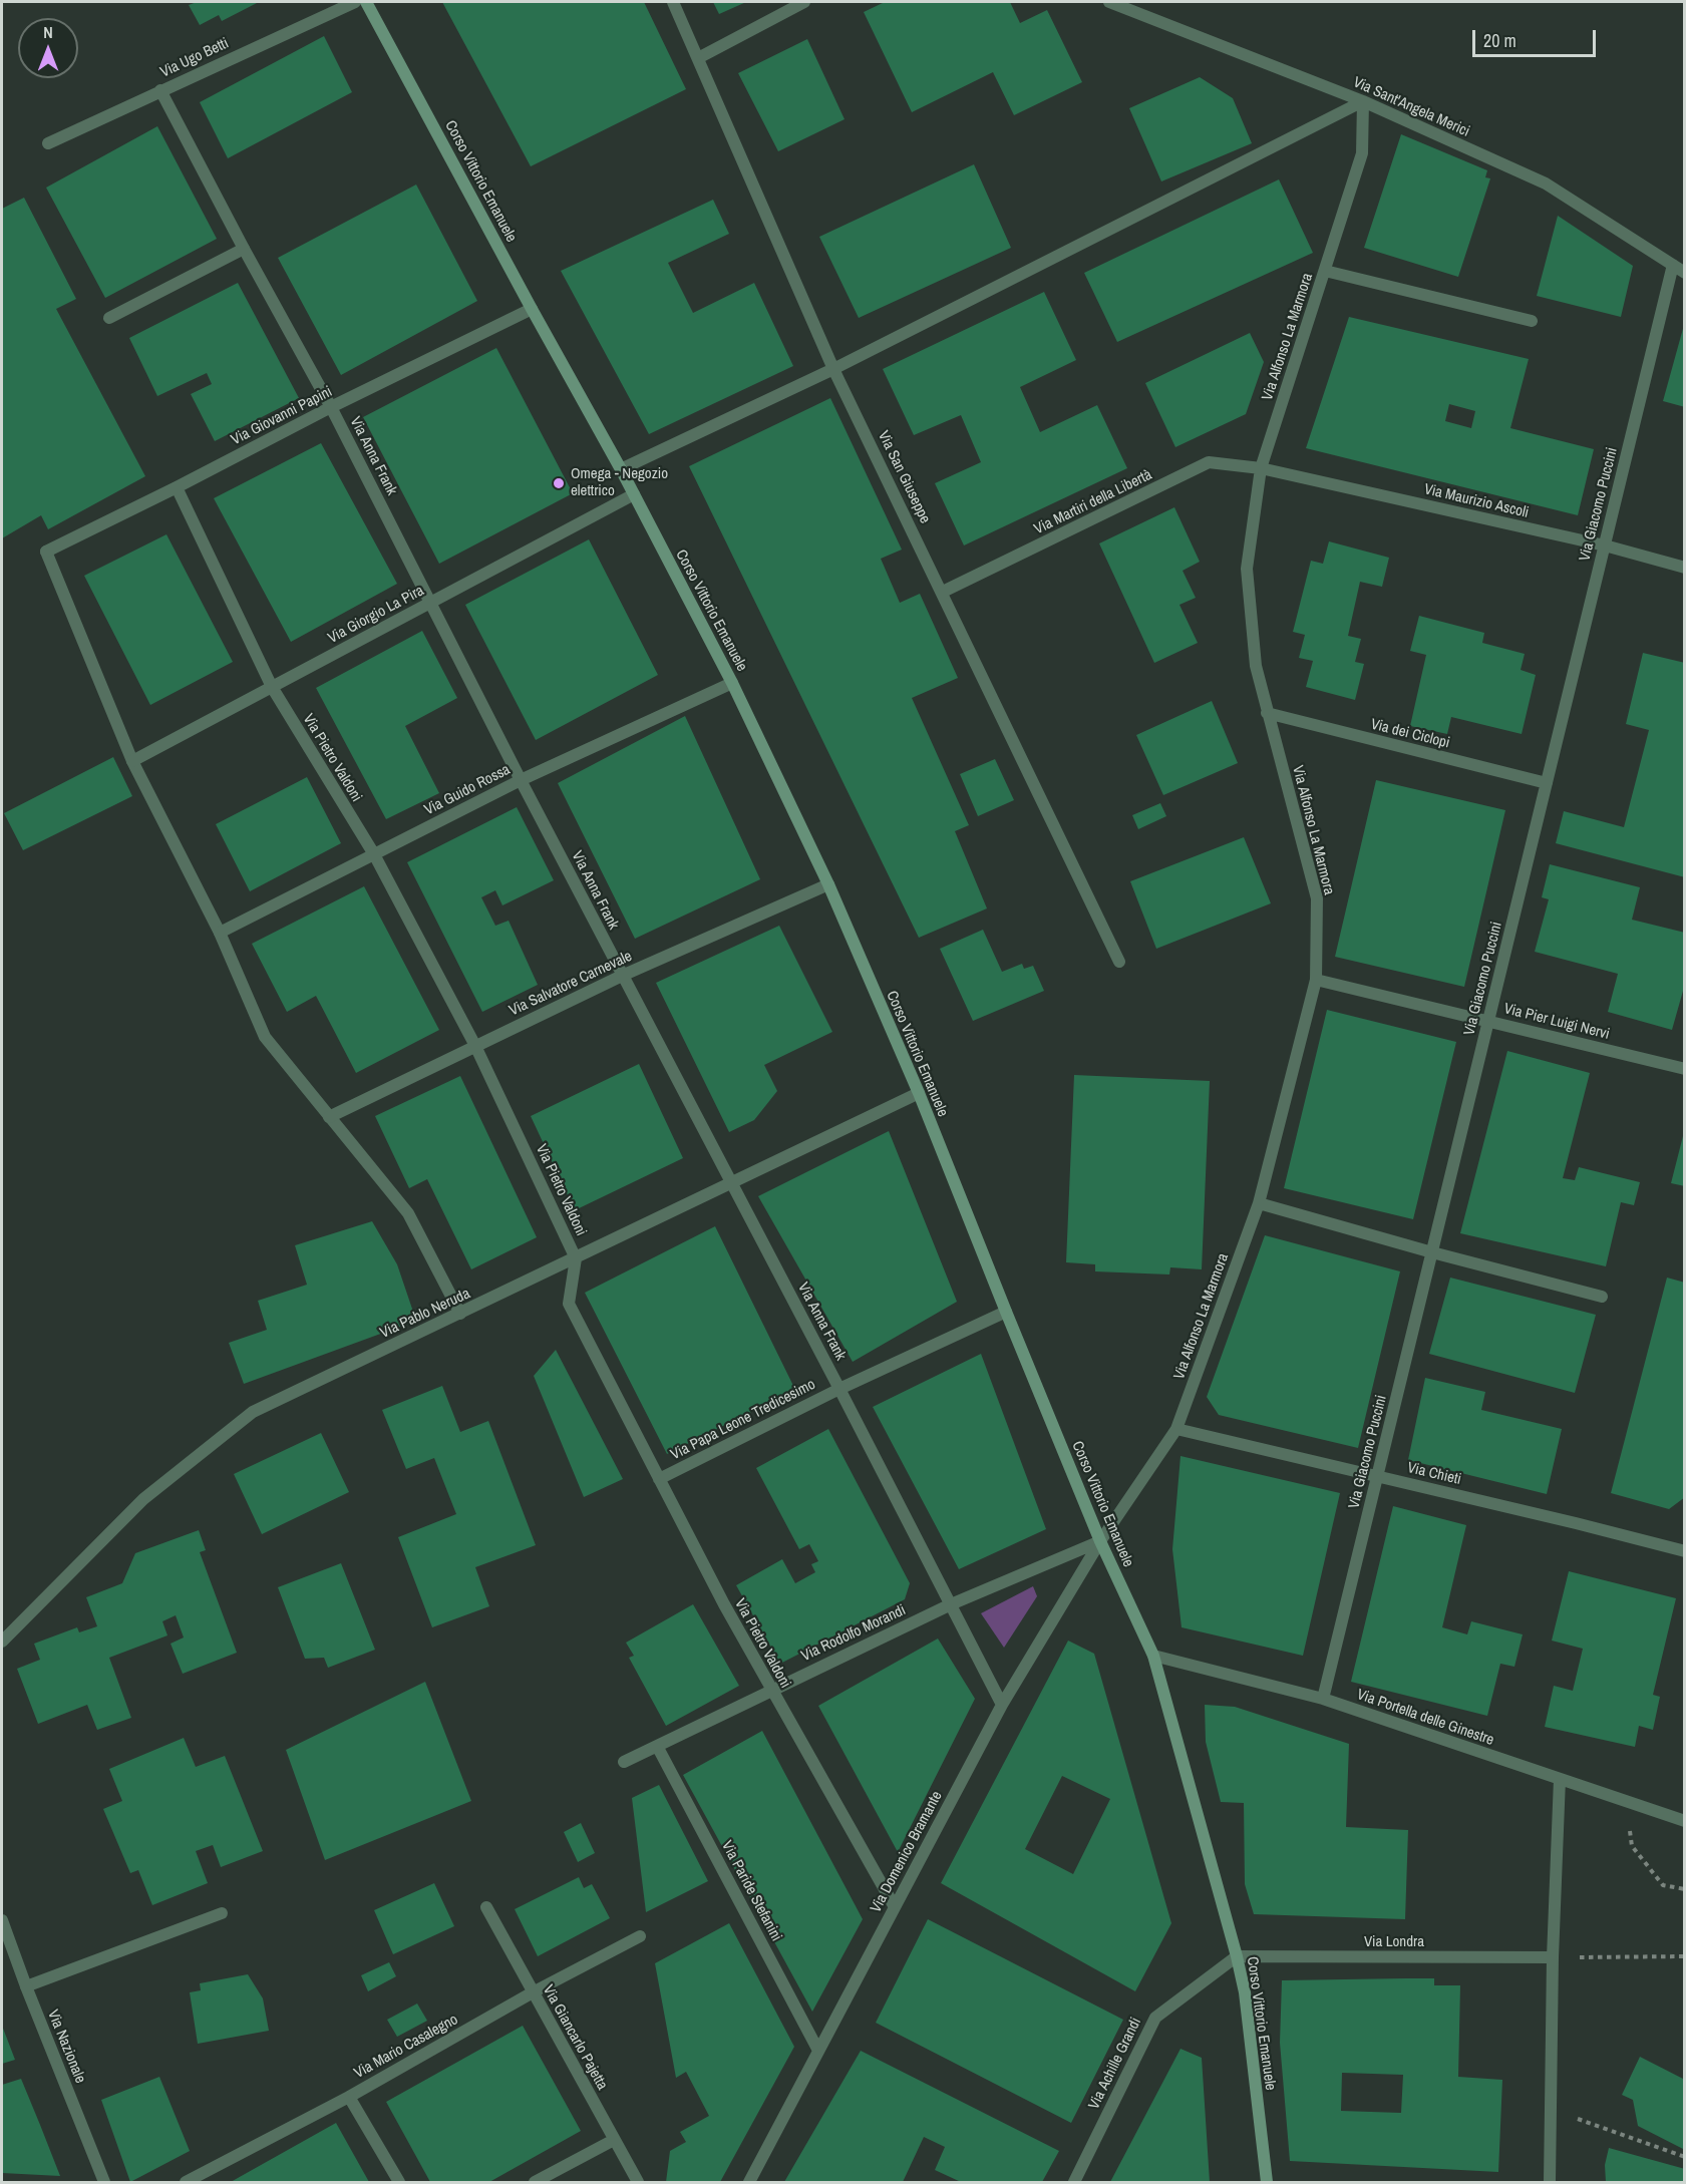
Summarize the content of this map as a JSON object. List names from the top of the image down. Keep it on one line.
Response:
{"streets":{"main road":["Corso Vittorio Emanuele"],"street":["Via Ugo Betti","Via Sant'Angela Merici","Via Alfonso La Marmora","Via Giovanni Papini","Via Anna Frank","Via San Giuseppe","Via Maurizio Ascoli","Via Martiri della Libertà","Via Giacomo Puccini","Via Giorgio La Pira","Via dei Ciclopi","Via Pietro Valdoni","Via Guido Rossa","Via Salvatore Carnevale","Via Pier Luigi Nervi","Via Pablo Neruda","Via Papa Leone Tredicesimo","Via Chieti","Via Rodolfo Morandi","Via Portella delle Ginestre","Via Domenico Bramante","Via Paride Stefanini","Via Londra","Via Giancarlo Pajetta","Via Nazionale","Via Mario Casalegno","Via Achille Grandi"]},"crossings":[["Via Ugo Betti","Via Anna Frank"],["Via Sant'Angela Merici","Via Alfonso La Marmora"],["Via Sant'Angela Merici","Via Giacomo Puccini"],["Corso Vittorio Emanuele","Via Alfonso La Marmora"],["Corso Vittorio Emanuele","Via Giovanni Papini"],["Corso Vittorio Emanuele","Via Giorgio La Pira"],["Corso Vittorio Emanuele","Via Guido Rossa"],["Corso Vittorio Emanuele","Via Salvatore Carnevale"],["Corso Vittorio Emanuele","Via Pablo Neruda"],["Corso Vittorio Emanuele","Via Papa Leone Tredicesimo"],["Corso Vittorio Emanuele","Via Rodolfo Morandi"],["Corso Vittorio Emanuele","Via Portella delle Ginestre"],["Corso Vittorio Emanuele","Via Domenico Bramante"],["Corso Vittorio Emanuele","Via Londra"],["Corso Vittorio Emanuele","Via Achille Grandi"],["Via Alfonso La Marmora","Via Maurizio Ascoli"],["Via Alfonso La Marmora","Via Martiri della Libertà"],["Via Alfonso La Marmora","Via dei Ciclopi"],["Via Alfonso La Marmora","Via Pier Luigi Nervi"],["Via Alfonso La Marmora","Via Chieti"],["Via Alfonso La Marmora","Via Rodolfo Morandi"],["Via Alfonso La Marmora","Via Domenico Bramante"],["Via Giovanni Papini","Via Anna Frank"],["Via Giovanni Papini","Via Giorgio La Pira"],["Via Giovanni Papini","Via Pietro Valdoni"],["Via Anna Frank","Via Giorgio La Pira"],["Via Anna Frank","Via Guido Rossa"],["Via Anna Frank","Via Salvatore Carnevale"],["Via Anna Frank","Via Pablo Neruda"],["Via Anna Frank","Via Papa Leone Tredicesimo"],["Via Anna Frank","Via Rodolfo Morandi"],["Via Anna Frank","Via Domenico Bramante"],["Via San Giuseppe","Via Martiri della Libertà"],["Via Maurizio Ascoli","Via Martiri della Libertà"],["Via Maurizio Ascoli","Via Giacomo Puccini"],["Via Giacomo Puccini","Via dei Ciclopi"],["Via Giacomo Puccini","Via Pier Luigi Nervi"],["Via Giacomo Puccini","Via Chieti"],["Via Giacomo Puccini","Via Portella delle Ginestre"],["Via Giorgio La Pira","Via Pietro Valdoni"],["Via Pietro Valdoni","Via Guido Rossa"],["Via Pietro Valdoni","Via Salvatore Carnevale"],["Via Pietro Valdoni","Via Pablo Neruda"],["Via Pietro Valdoni","Via Papa Leone Tredicesimo"],["Via Pietro Valdoni","Via Rodolfo Morandi"],["Via Pietro Valdoni","Via Domenico Bramante"],["Via Rodolfo Morandi","Via Domenico Bramante"],["Via Rodolfo Morandi","Via Paride Stefanini"],["Via Domenico Bramante","Via Paride Stefanini"],["Via Londra","Via Achille Grandi"],["Via Giancarlo Pajetta","Via Mario Casalegno"]],"places":["Omega - Negozio elettrico"],"scale_bar":"20 m","north":"top"}
